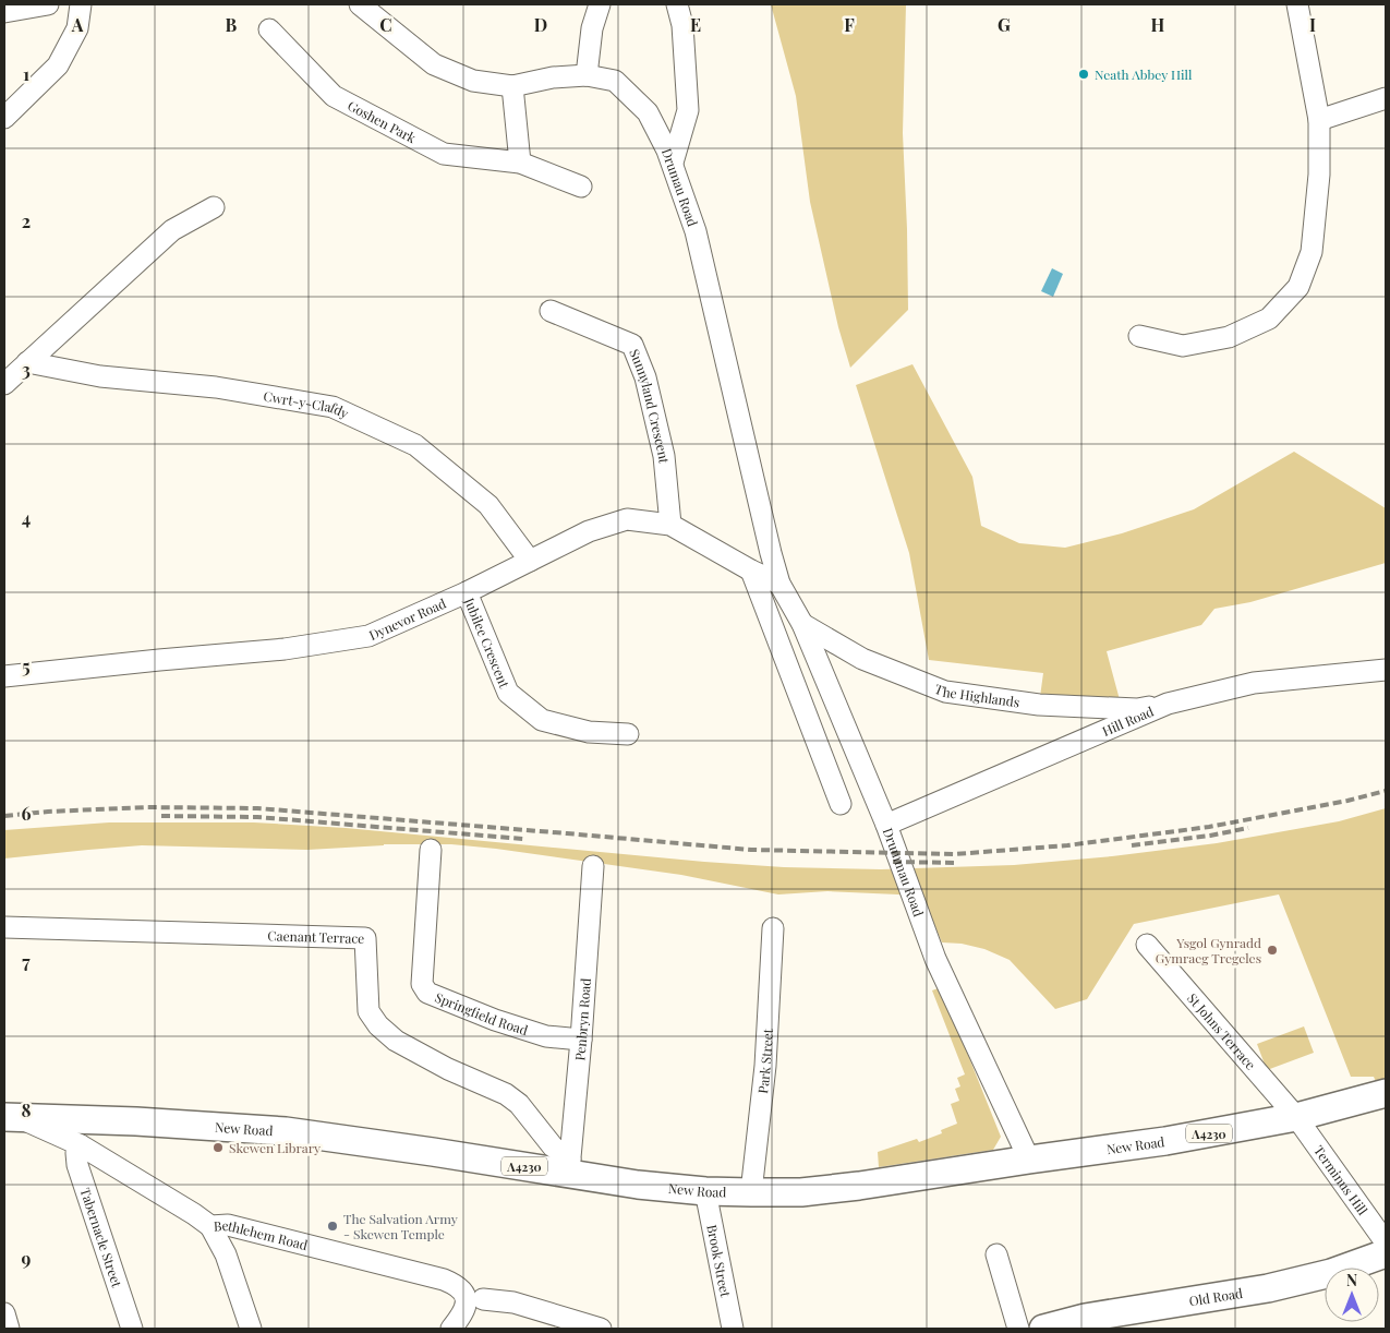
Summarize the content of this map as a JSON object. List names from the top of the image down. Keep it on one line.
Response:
{"streets":{"main road":["New Road","A4230","Old Road"],"street":["Goshen Park","Drumau Road","Cwrt-y-Clafdy","Sunnyland Crescent","Dynevor Road","Jubilee Crescent","The Highlands","Hill Road","Drummau Road","Caenant Terrace","Springfield Road","Penbryn Road","St Johns Terrace","Park Street","Terminus Hill","Bethlehem Road","Tabernacle Street","Brook Street"]},"crossings":[["Drumau Road","Dynevor Road"],["Drumau Road","Drummau Road"],["Cwrt-y-Clafdy","Dynevor Road"],["Sunnyland Crescent","Dynevor Road"],["Dynevor Road","Jubilee Crescent"],["Dynevor Road","Drummau Road"],["The Highlands","Hill Road"],["The Highlands","Drummau Road"],["Hill Road","Drummau Road"],["Drummau Road","New Road"],["Caenant Terrace","Penbryn Road"],["Caenant Terrace","New Road"],["Springfield Road","Penbryn Road"],["Penbryn Road","New Road"],["St Johns Terrace","New Road"],["St Johns Terrace","Terminus Hill"],["Park Street","New Road"],["New Road","Terminus Hill"],["New Road","Bethlehem Road"],["New Road","Brook Street"],["Bethlehem Road","Tabernacle Street"]],"places":["Neath Abbey Hill","Ysgol Gynradd Gymraeg Tregeles","Skewen Library","The Salvation Army - Skewen Temple"],"north":"top","grid":{"columns":["A","B","C","D","E","F","G","H","I"],"rows":["1","2","3","4","5","6","7","8","9"]}}
